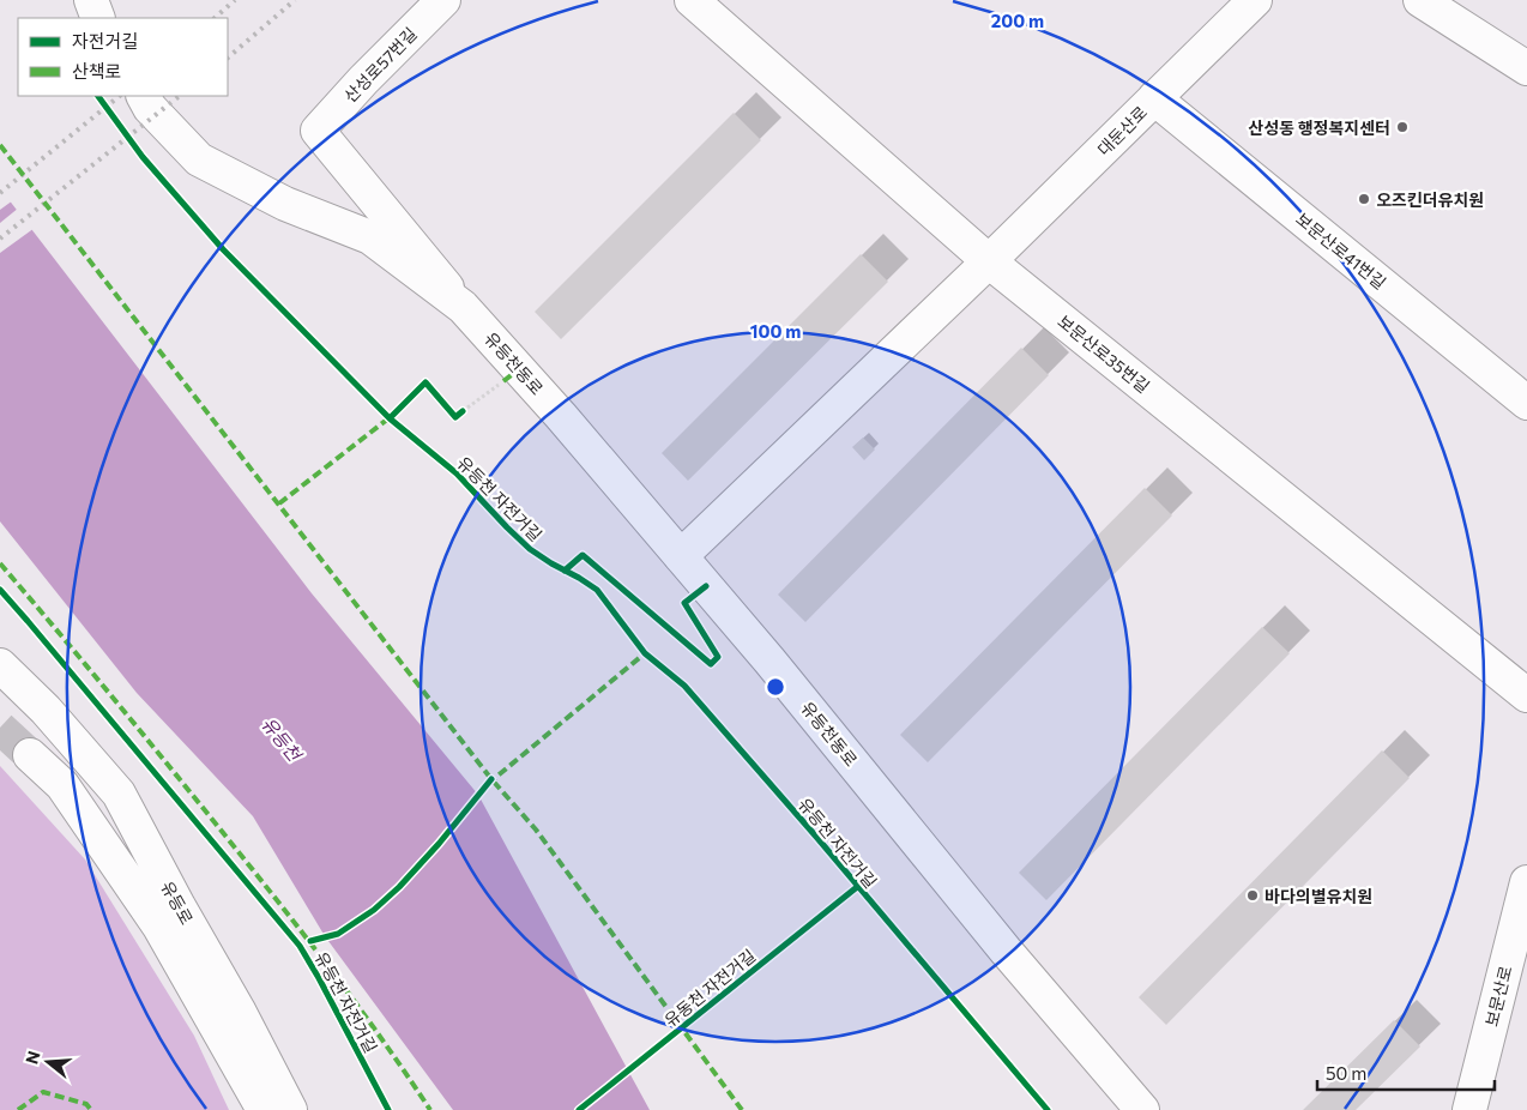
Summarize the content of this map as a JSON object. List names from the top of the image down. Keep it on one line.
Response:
{"streets":{"main road":["산성로57번길","대둔산로","보문산로41번길","보문산로35번길","유등천동로","유등로","보문산로"],"cycle path":["유등천 자전거길"]},"crossings":[["산성로57번길","유등천동로"],["대둔산로","보문산로41번길"],["대둔산로","보문산로35번길"],["대둔산로","유등천동로"]],"water":["유등천"],"places":["산성동 행정복지센터","오즈킨더유치원","바다의별유치원"],"legend":["자전거길","산책로"],"scale_bar":"50 m","north":"left","rings":["200 m","100 m"]}
